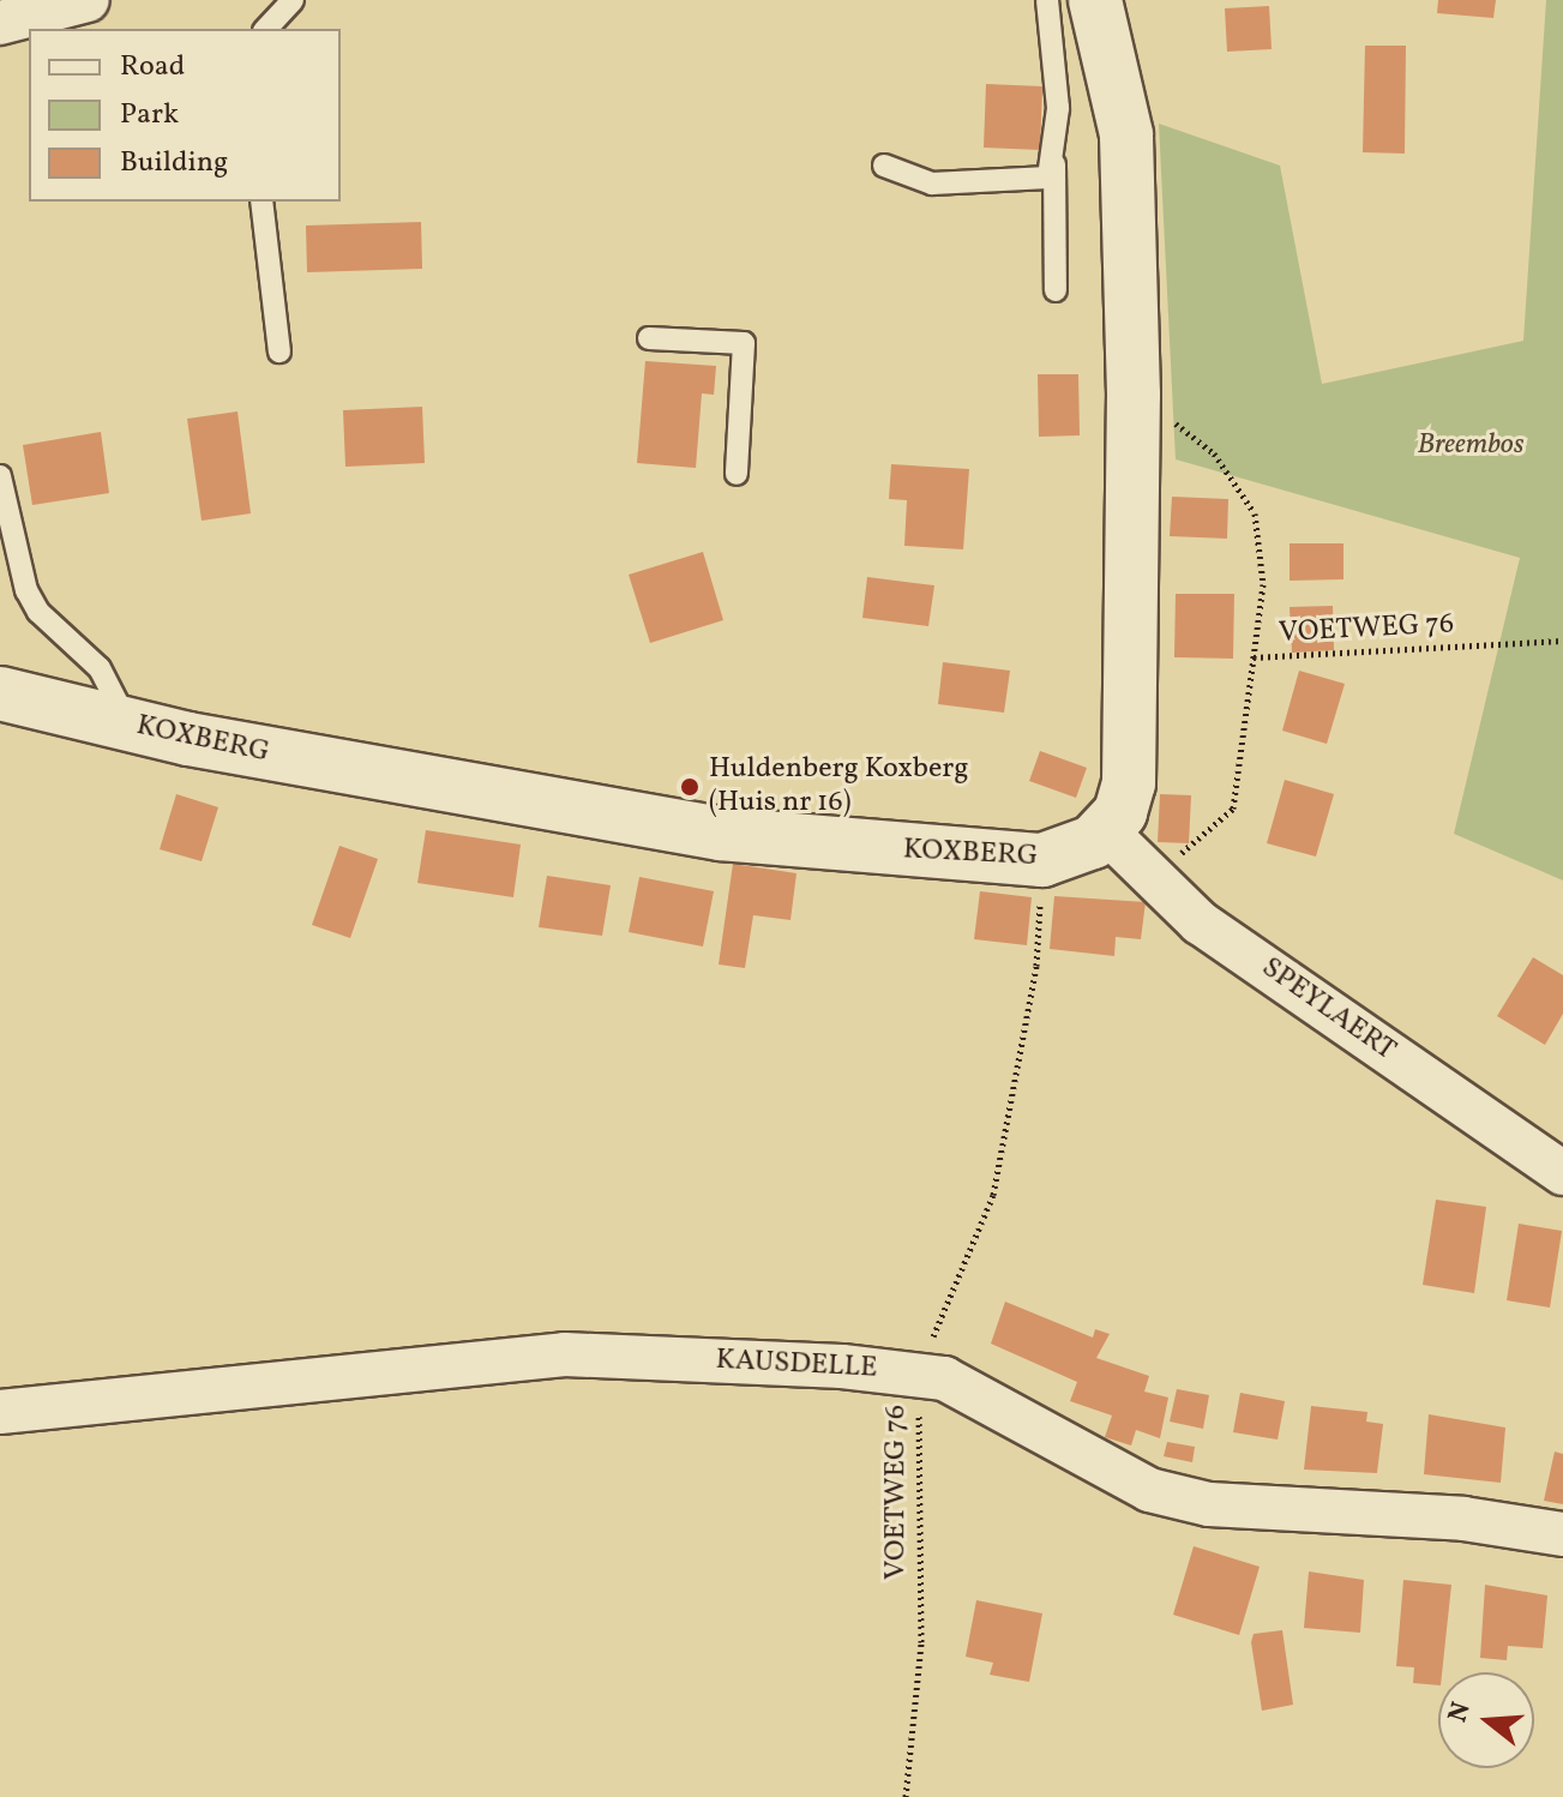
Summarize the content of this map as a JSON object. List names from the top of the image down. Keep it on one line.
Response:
{"streets":{"street":["KOXBERG","SPEYLAERT","KAUSDELLE"],"path":["VOETWEG 76"]},"crossings":[["VOETWEG 76","KOXBERG"],["VOETWEG 76","SPEYLAERT"],["VOETWEG 76","KAUSDELLE"],["KOXBERG","SPEYLAERT"]],"parks":["Breembos"],"places":["Huldenberg Koxberg (Huis nr 16)"],"legend":["Road","Park","Building"],"north":"left"}
